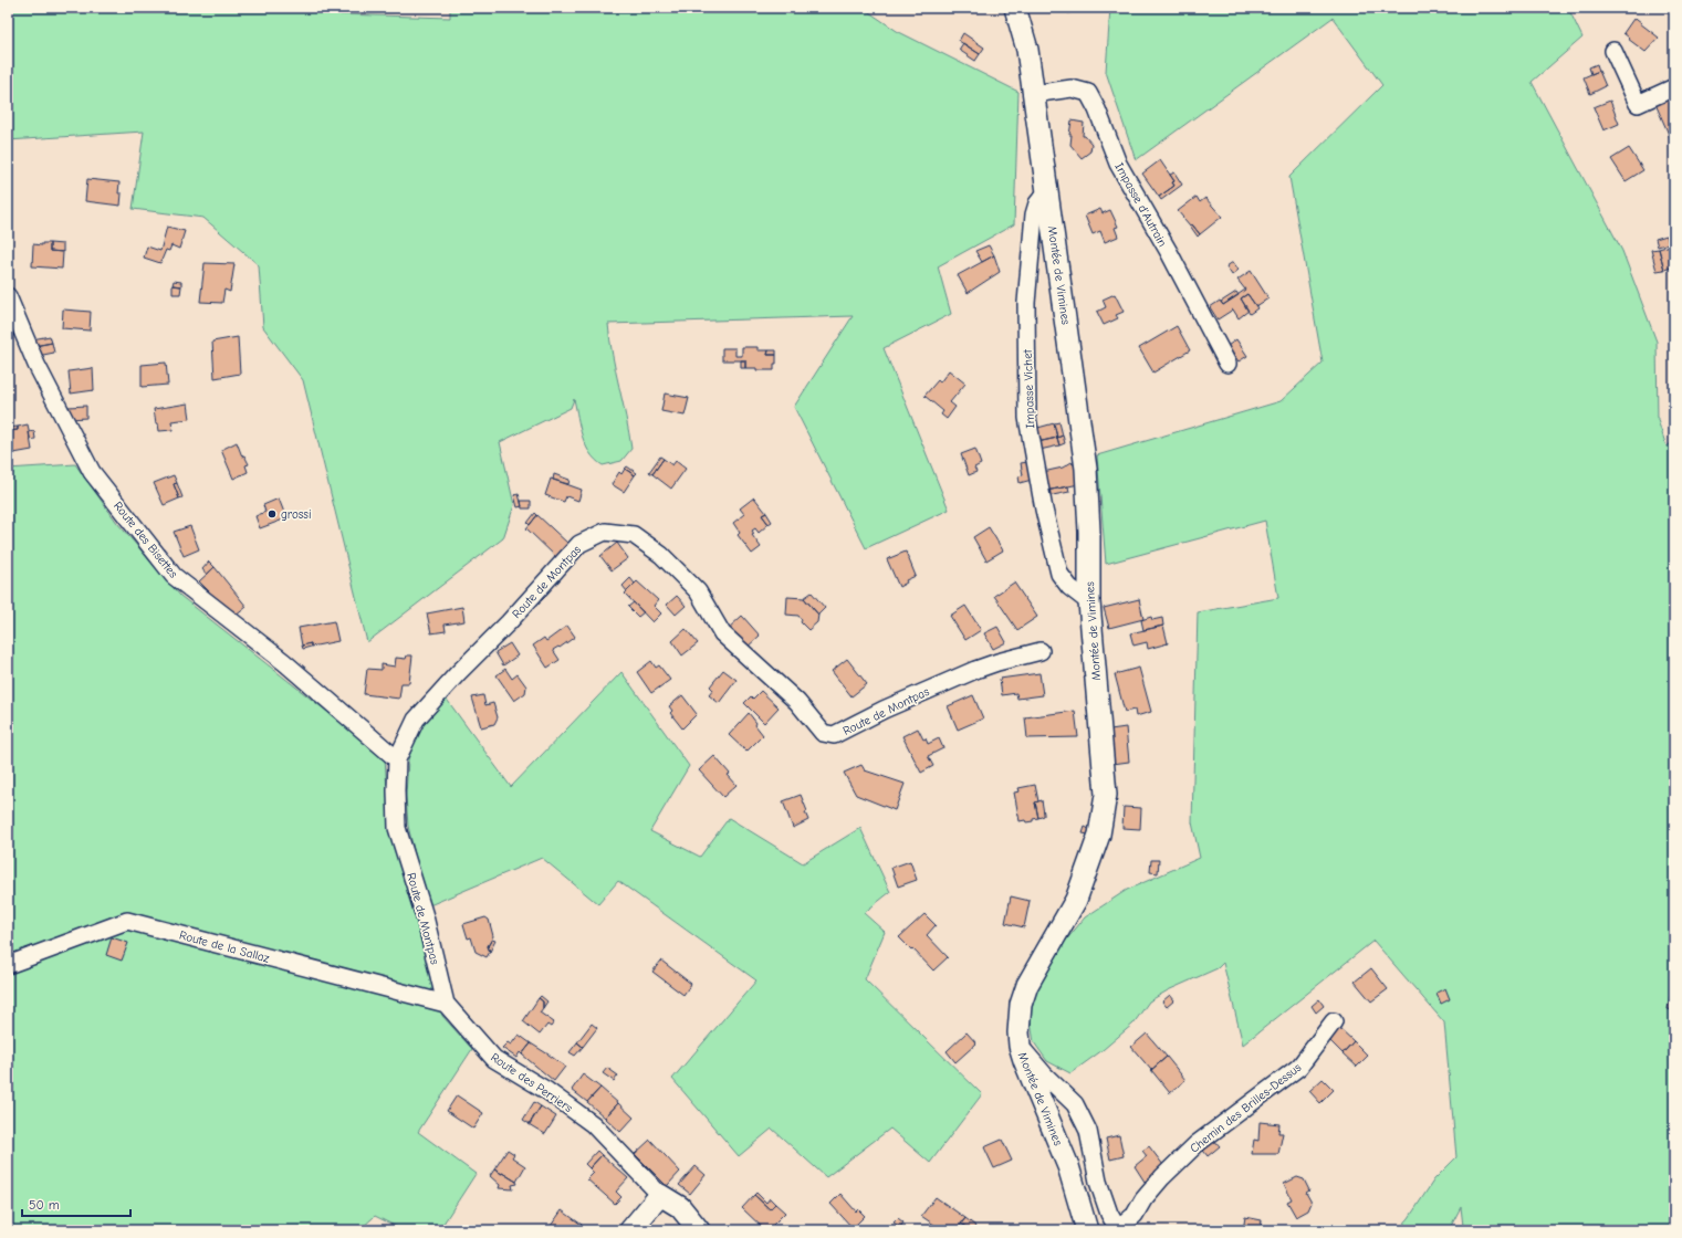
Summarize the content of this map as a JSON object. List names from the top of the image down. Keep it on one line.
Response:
{"streets":{"street":["Impasse d'Autrain","Montée de Vimines","Impasse Vichet","Route des Bisettes","Route de Montpas","Route de la Sallaz","Route des Perriers","Chemin des Brilles-Dessus"]},"crossings":[["Impasse d'Autrain","Montée de Vimines"],["Montée de Vimines","Impasse Vichet"],["Montée de Vimines","Chemin des Brilles-Dessus"],["Route des Bisettes","Route de Montpas"],["Route de Montpas","Route de la Sallaz"],["Route de Montpas","Route des Perriers"],["Route de la Sallaz","Route des Perriers"]],"places":["grossi"],"scale_bar":"50 m"}
